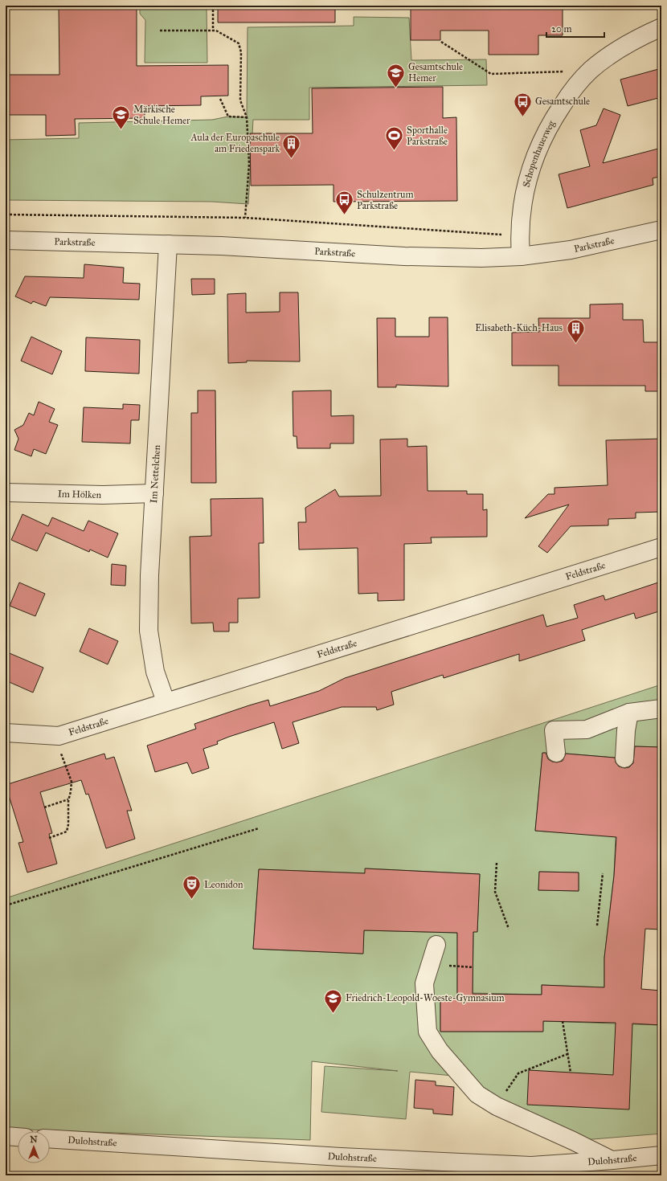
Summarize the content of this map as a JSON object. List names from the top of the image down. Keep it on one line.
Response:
{"streets":{"street":["Schopenhauerweg","Parkstraße","Im Nettelchen","Im Hölken","Feldstraße","Dulohstraße"]},"crossings":[["Schopenhauerweg","Parkstraße"],["Parkstraße","Im Nettelchen"],["Im Nettelchen","Im Hölken"],["Im Nettelchen","Feldstraße"]],"places":{"school or university":["Gesamtschule Hemer","Märkische Schule Hemer","Friedrich-Leopold-Woeste-Gymnasium"],"bus stop":["Gesamtschule","Schulzentrum Parkstraße"],"sports":["Sporthalle Parkstraße"],"building":["Aula der Europaschule am Friedenspark","Elisabeth-Küch-Haus"],"theatre":["Leonidon"]},"scale_bar":"20 m","north":"top"}
